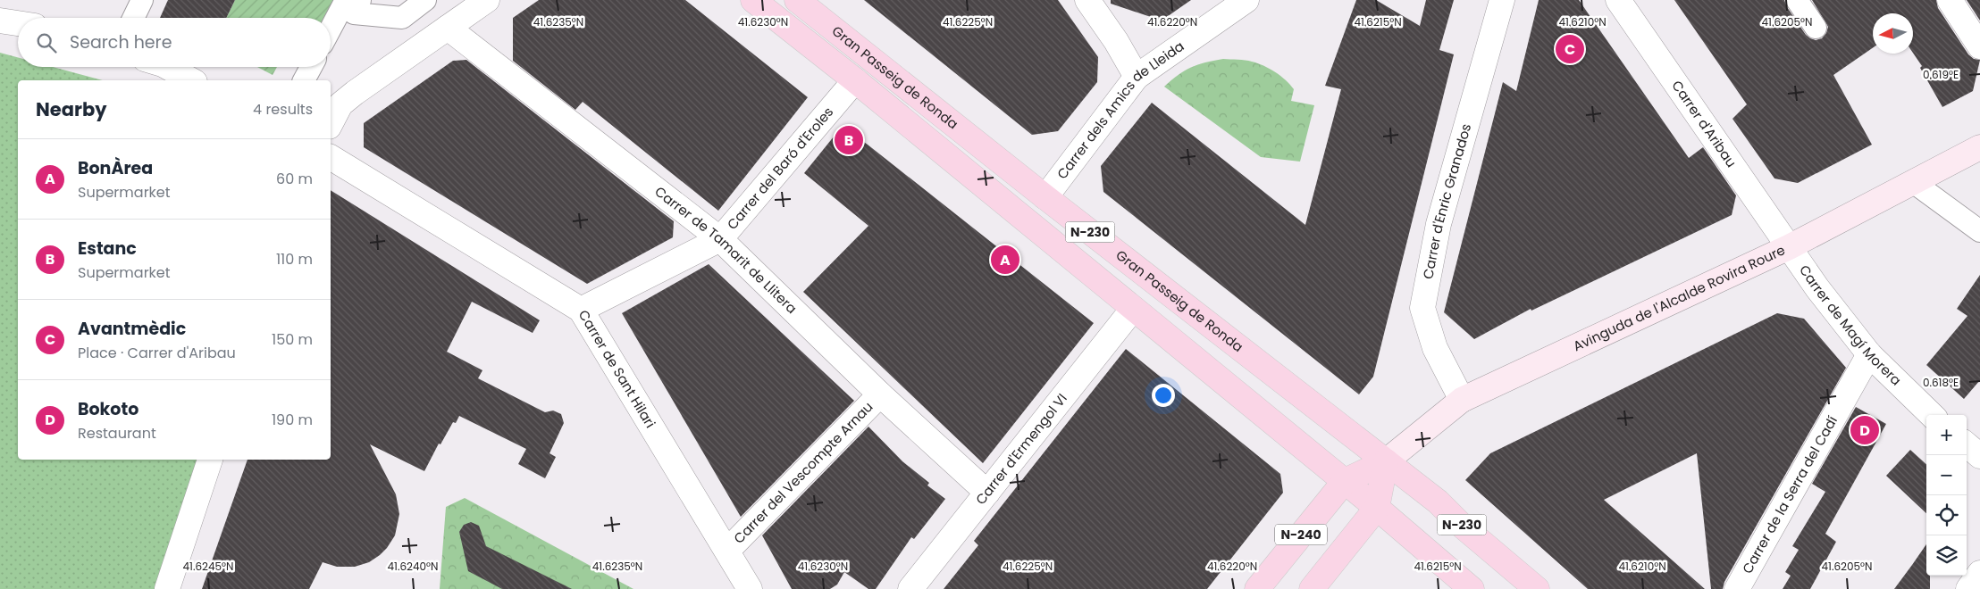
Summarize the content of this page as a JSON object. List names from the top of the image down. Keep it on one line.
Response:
{"streets":{"main road":["Gran Passeig de Ronda","N-230","Avinguda de l'Alcalde Rovira Roure","N-240"],"street":["Carrer dels Amics de Lleida","Carrer d'Aribau","Carrer del Baró d'Eroles","Carrer d'Enric Granados","Carrer de Tamarit de Llitera","Carrer de Magí Morera","Carrer de Sant Hilari","Carrer d'Ermengol VI","Carrer del Vescompte Arnau","Carrer de la Serra del Cadí"]},"crossings":[["Gran Passeig de Ronda","Carrer dels Amics de Lleida"],["Gran Passeig de Ronda","Carrer del Baró d'Eroles"],["Gran Passeig de Ronda","Avinguda de l'Alcalde Rovira Roure"],["Gran Passeig de Ronda","Carrer d'Ermengol VI"],["Gran Passeig de Ronda","N-240"],["Carrer d'Aribau","Avinguda de l'Alcalde Rovira Roure"],["Carrer d'Aribau","Carrer de Magí Morera"],["Carrer del Baró d'Eroles","Carrer de Tamarit de Llitera"],["Carrer del Baró d'Eroles","Carrer de Sant Hilari"],["Carrer d'Enric Granados","Avinguda de l'Alcalde Rovira Roure"],["Carrer de Tamarit de Llitera","Carrer d'Ermengol VI"],["Carrer de Tamarit de Llitera","Carrer del Vescompte Arnau"],["Avinguda de l'Alcalde Rovira Roure","Carrer de Magí Morera"],["Avinguda de l'Alcalde Rovira Roure","N-240"],["Carrer de Magí Morera","Carrer de la Serra del Cadí"],["Carrer de Sant Hilari","Carrer del Vescompte Arnau"]],"north":"left","page":{"search":"Search here","pins":["C","B","A","D"],"heading":["Nearby","4 results"],"list":[{"mark":"A","name":"BonÀrea","note":"Supermarket","value":"60 m"},{"mark":"B","name":"Estanc","note":"Supermarket","value":"110 m"},{"mark":"C","name":"Avantmèdic","note":"Place · Carrer d'Aribau","value":"150 m"},{"mark":"D","name":"Bokoto","note":"Restaurant","value":"190 m"}],"map_buttons":["+","−"]},"coordinates":["41.6235°N","41.6230°N","41.6225°N","41.6220°N","41.6215°N","41.6210°N","41.6205°N","0.619°E","0.618°E","41.6245°N","41.6240°N"]}
